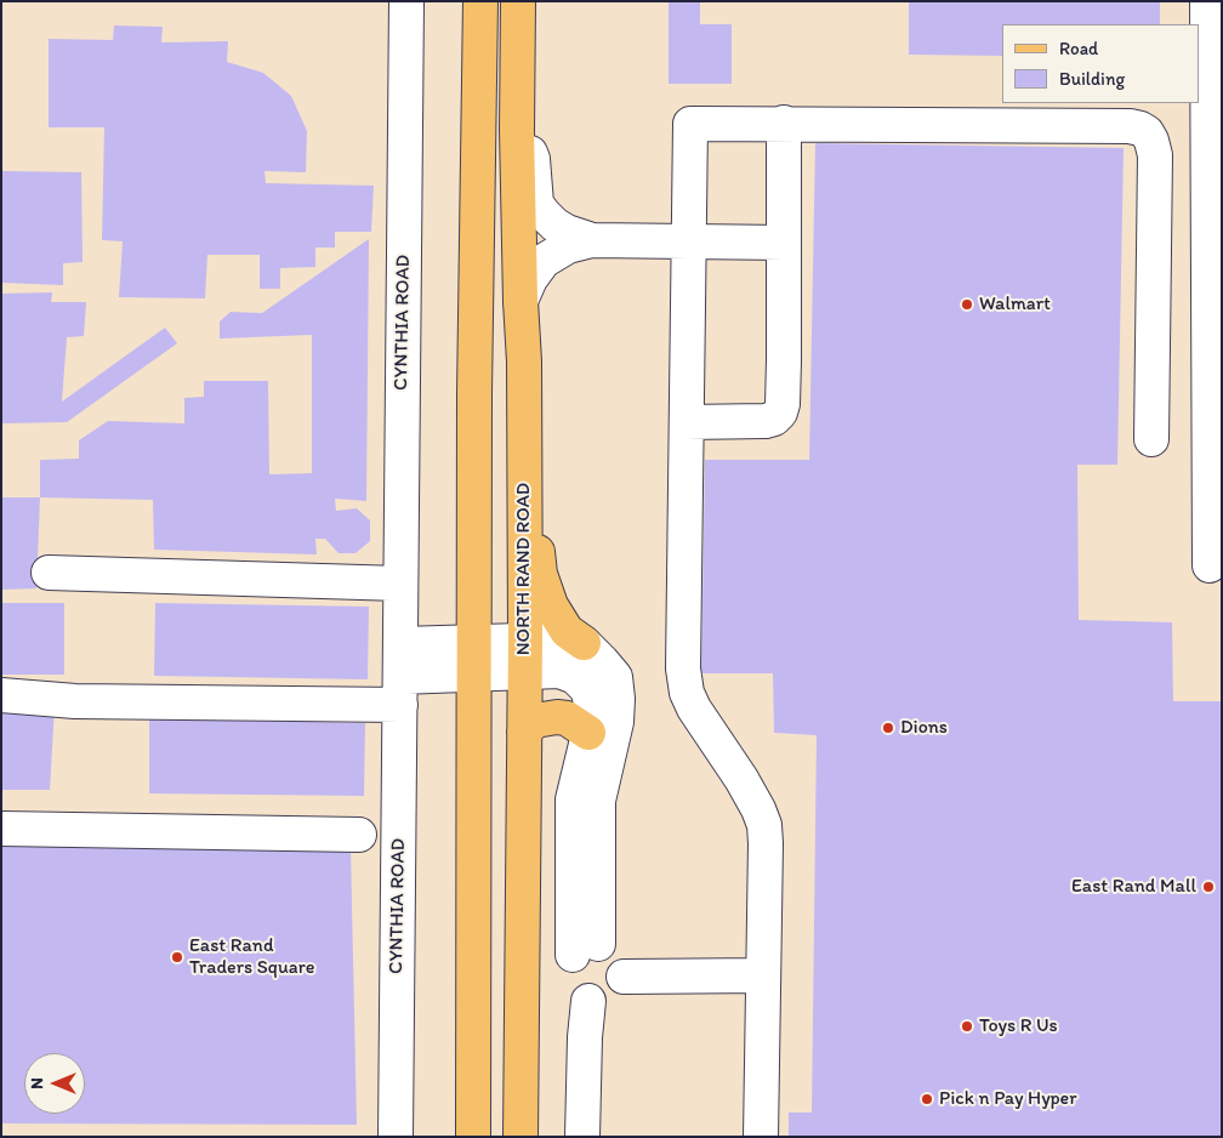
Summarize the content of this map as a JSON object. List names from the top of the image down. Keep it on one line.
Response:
{"streets":{"main road":["NORTH RAND ROAD"],"lane":["CYNTHIA ROAD"]},"places":["Walmart","Dions","East Rand Mall","East Rand Traders Square","Toys R Us","Pick n Pay Hyper"],"legend":["Road","Building"],"north":"left"}
